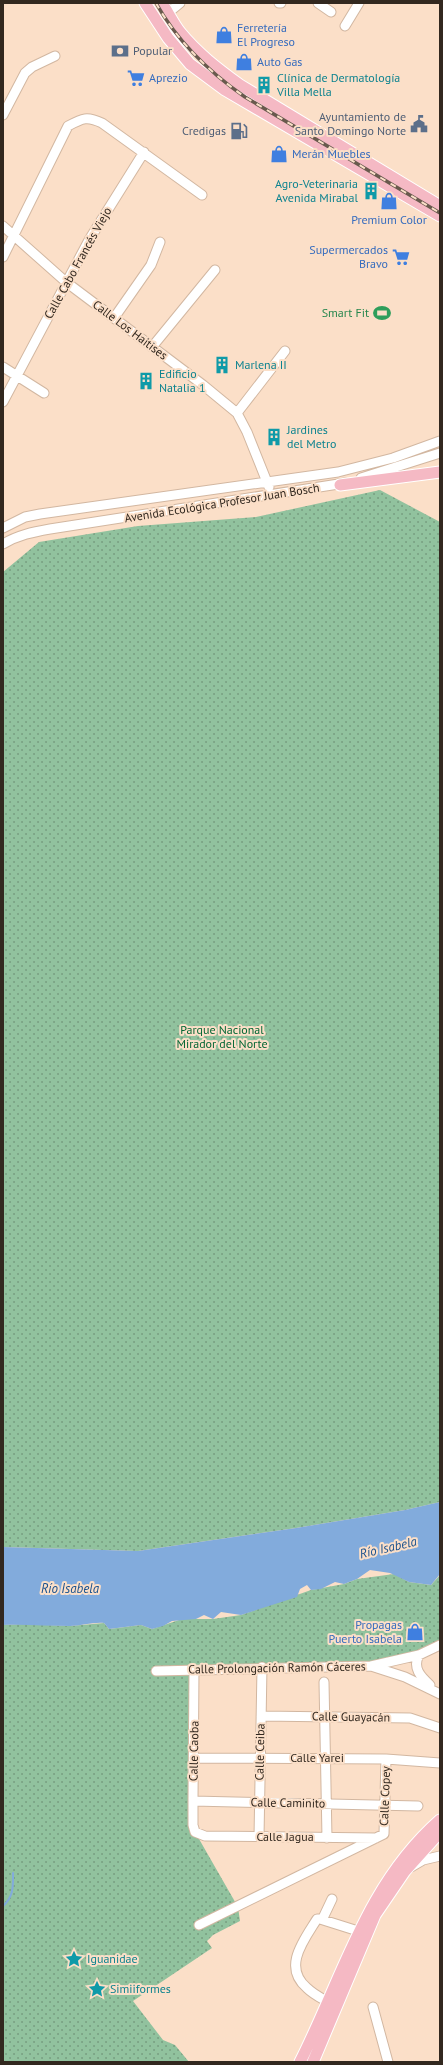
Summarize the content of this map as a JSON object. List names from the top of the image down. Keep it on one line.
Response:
{"streets":{"street":["Calle Cabo Francés Viejo","Calle Los Haitises","Avenida Ecológica Profesor Juan Bosch","Calle Prolongación Ramón Cáceres","Calle Guayacán","Calle Caoba","Calle Ceiba","Calle Yarei","Calle Copey","Calle Caminito","Calle Jagua"]},"crossings":[["Calle Cabo Francés Viejo","Calle Los Haitises"],["Calle Los Haitises","Avenida Ecológica Profesor Juan Bosch"],["Calle Prolongación Ramón Cáceres","Calle Caoba"],["Calle Prolongación Ramón Cáceres","Calle Ceiba"],["Calle Guayacán","Calle Ceiba"],["Calle Caoba","Calle Yarei"],["Calle Caoba","Calle Caminito"],["Calle Caoba","Calle Jagua"],["Calle Ceiba","Calle Yarei"],["Calle Ceiba","Calle Caminito"],["Calle Ceiba","Calle Jagua"],["Calle Yarei","Calle Copey"],["Calle Copey","Calle Caminito"],["Calle Copey","Calle Jagua"]],"water":["Río Isabela"],"parks":["Parque Nacional Mirador del Norte"],"places":{"shop":["Ferretería El Progreso","Auto Gas","Merán Muebles","Premium Color","Propagas Puerto Isabela"],"bank":["Popular"],"supermarket":["Aprezio","Supermercados Bravo"],"building":["Clínica de Dermatología Villa Mella","Agro-Veterinaria Avenida Mirabal","Marlena II","Edificio Natalia 1","Jardines del Metro"],"public building":["Ayuntamiento de Santo Domingo Norte"],"fuel station":["Credigas"],"sports":["Smart Fit"],"place":["Iguanidae","Simiiformes"]}}
